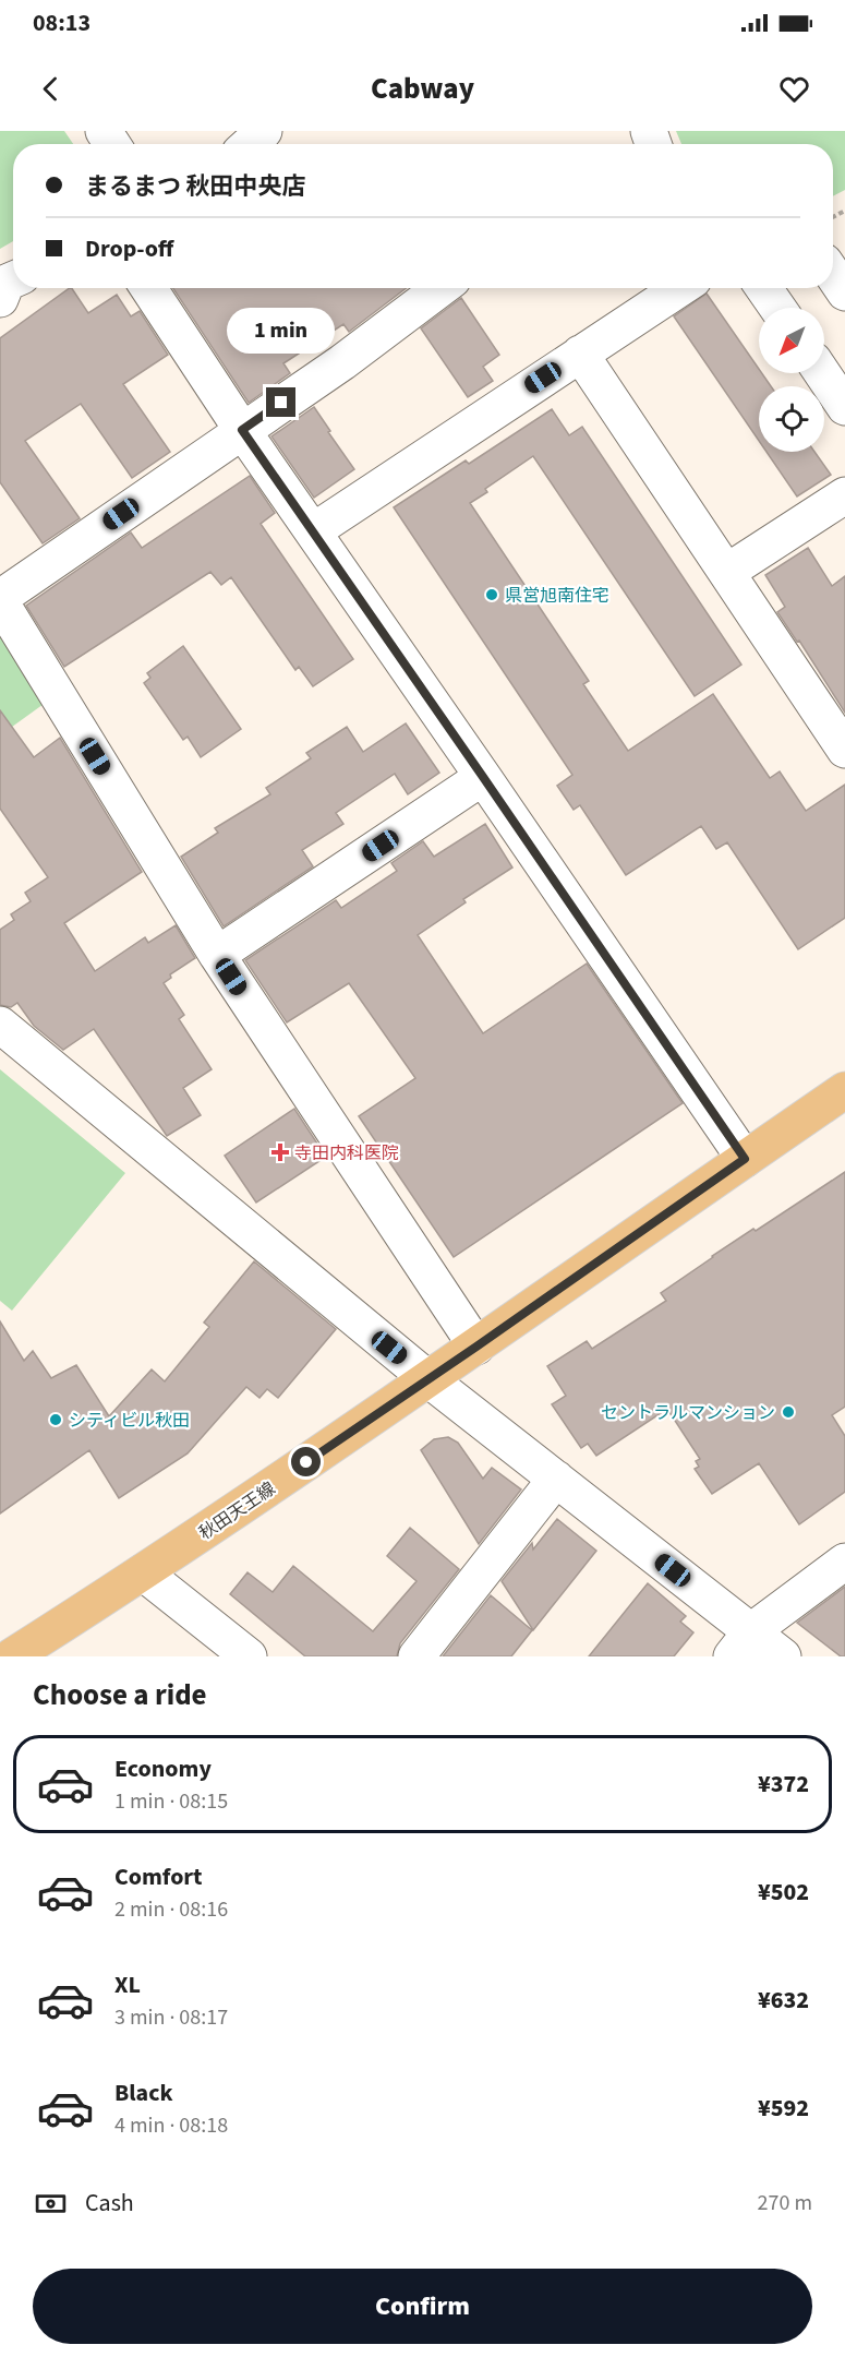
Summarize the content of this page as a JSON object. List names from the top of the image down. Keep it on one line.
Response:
{"streets":{"main road":["秋田天王線"]},"places":{"other":["県営旭南住宅","セントラルマンション","シティビル秋田"],"health":["寺田内科医院"]},"north":"bottom left","page":{"status":"08:13","header":"Cabway","banner":["まるまつ 秋田中央店","Drop-off"],"bubble":"1 min","heading":"Choose a ride","list":[{"name":"Economy","note":"1 min · 08:15","value":"¥372"},{"name":"Comfort","note":"2 min · 08:16","value":"¥502"},{"name":"XL","note":"3 min · 08:17","value":"¥632"},{"name":"Black","note":"4 min · 08:18","value":"¥592"}],"pay":["Cash","270 m"],"buttons":"Confirm"}}
